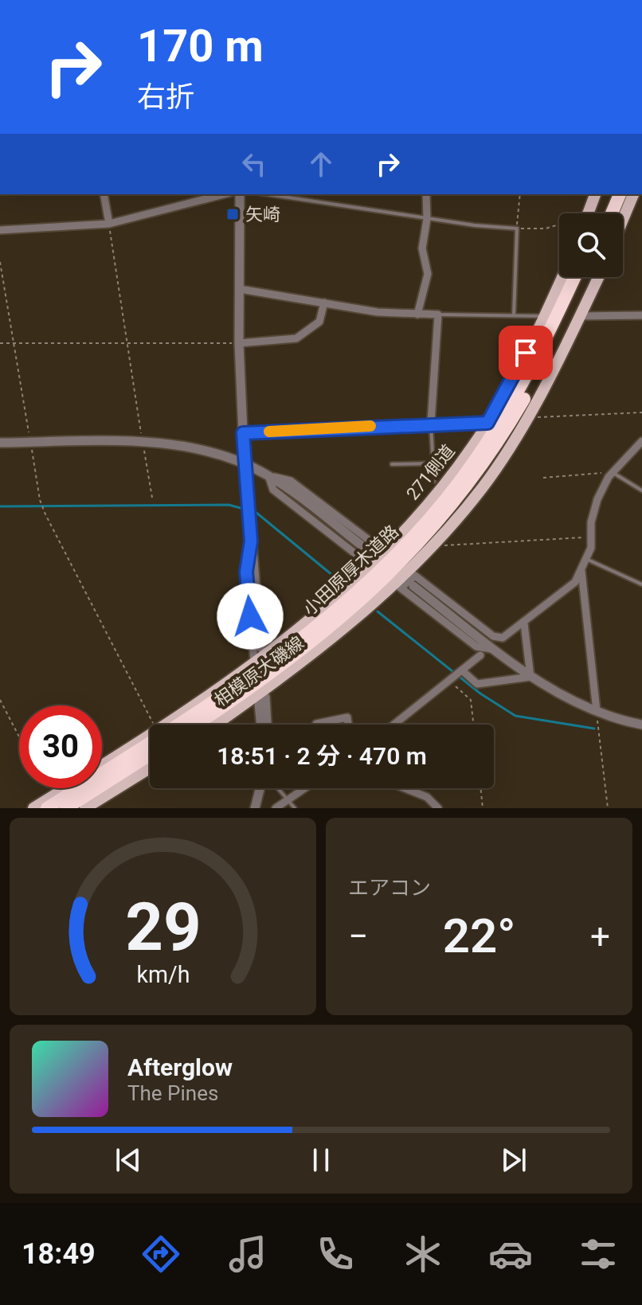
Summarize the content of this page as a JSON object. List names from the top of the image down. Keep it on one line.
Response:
{"streets":{"highway":["小田原厚木道路"],"main road":["271側道","相模原大磯線"]},"crossings":[["271側道","小田原厚木道路"]],"places":{"transit":["矢崎"]},"page":{"turn":["170 m","右折"],"limit":"30","trip":"18:51 · 2 分 · 470 m","tile":"エアコン","heat":["−","22°","+"],"song":["Afterglow","The Pines"],"tabs":"18:49","gauge":["29","km/h"]}}
